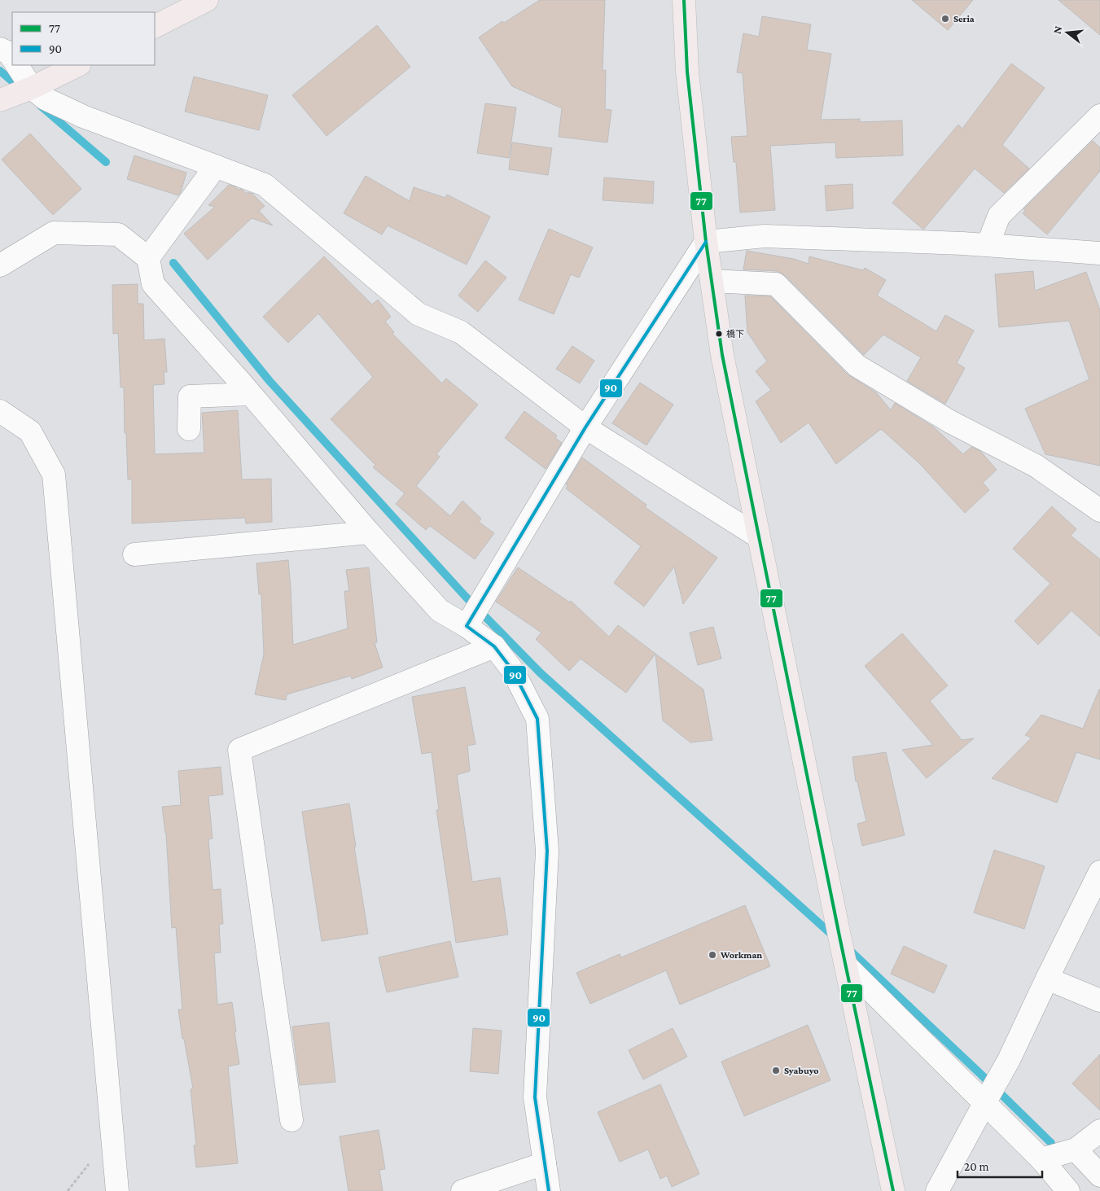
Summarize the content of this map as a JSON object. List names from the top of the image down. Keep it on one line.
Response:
{"places":["Seria","橋下","Workman","Syabuyo"],"lines":["transit line 77","transit line 90"],"legend":["77","90"],"scale_bar":"20 m","north":"left"}
